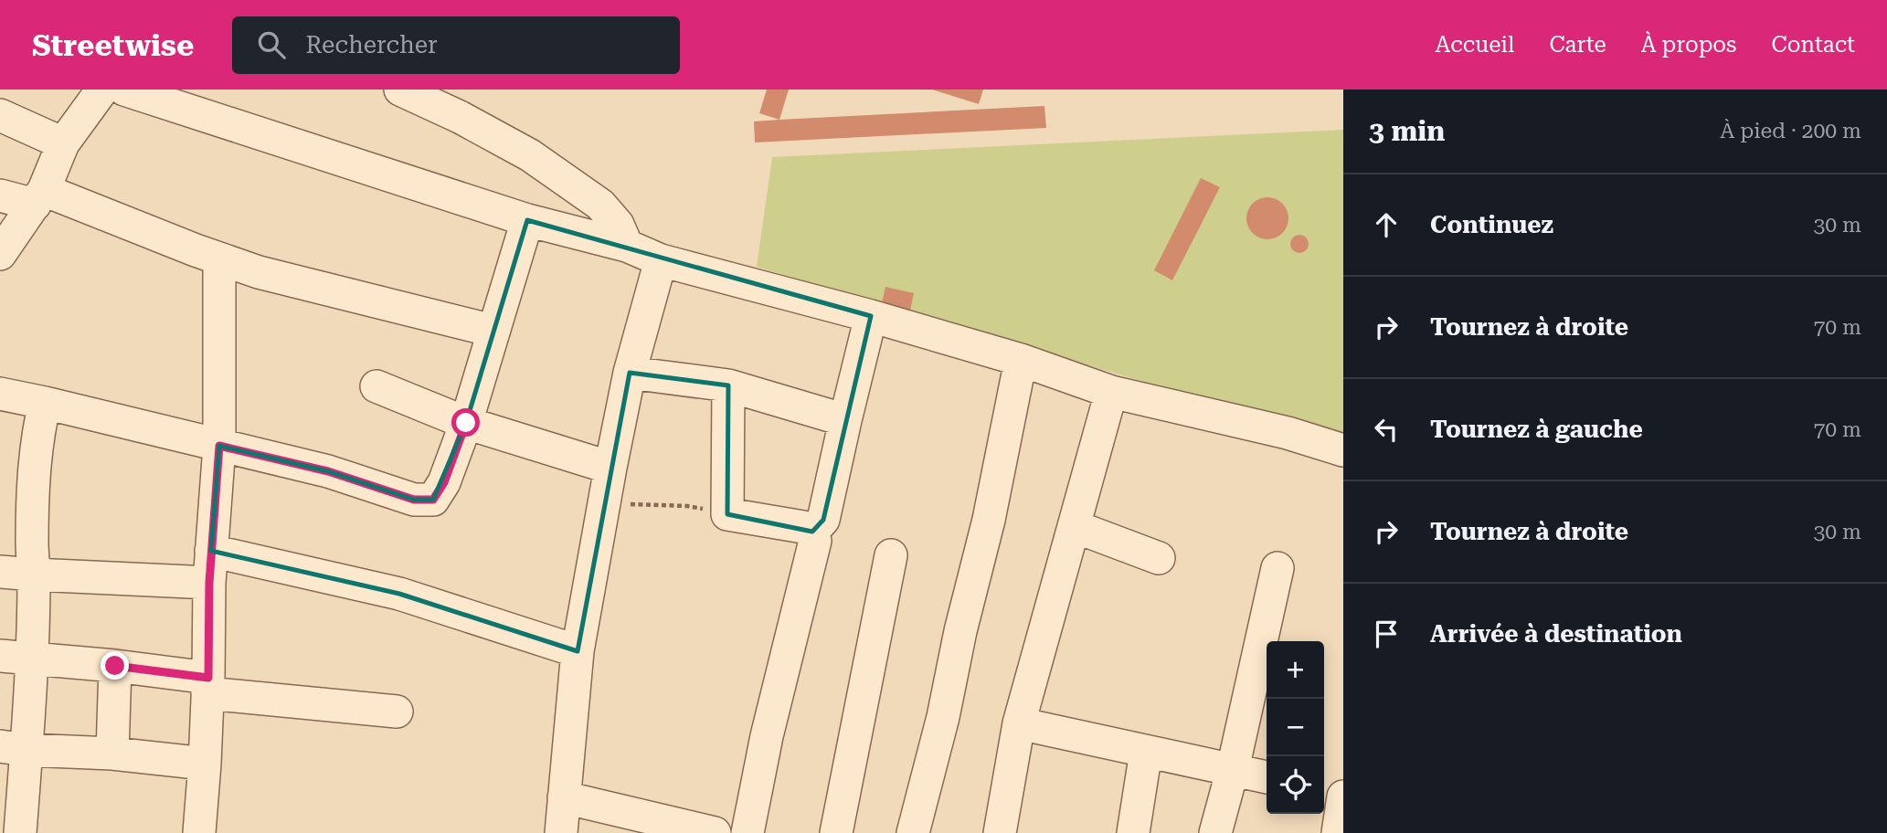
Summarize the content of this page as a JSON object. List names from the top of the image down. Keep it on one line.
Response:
{"page":{"header":"Streetwise","search":"Rechercher","nav":["Accueil","Carte","À propos","Contact"],"heading":["3 min","À pied · 200 m"],"list":[["Continuez","30 m"],["Tournez à droite","70 m"],["Tournez à gauche","70 m"],["Tournez à droite","30 m"],"Arrivée à destination"],"map_buttons":["+","−"]}}
